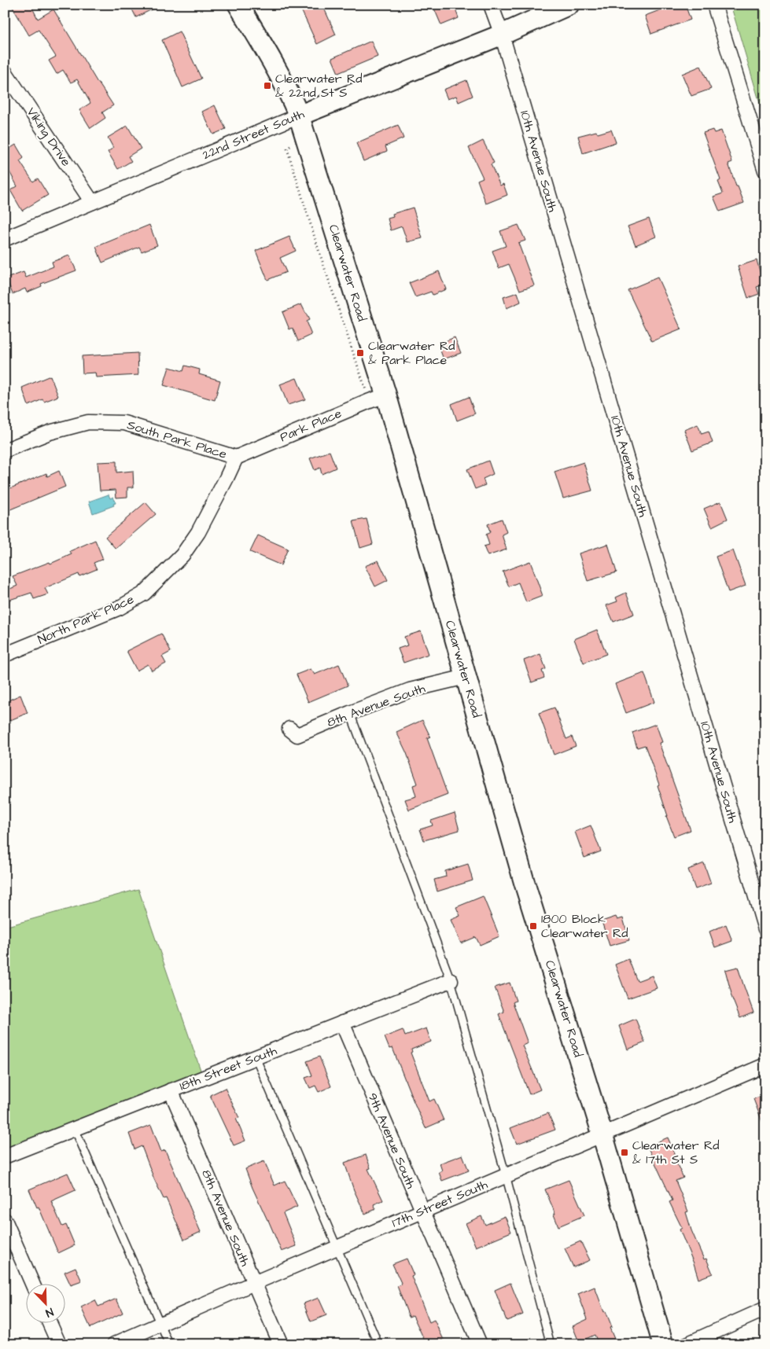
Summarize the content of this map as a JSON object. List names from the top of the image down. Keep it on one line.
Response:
{"streets":{"street":["22nd Street South","Viking Drive","10th Avenue South","Clearwater Road","Park Place","South Park Place","North Park Place","8th Avenue South","18th Street South","9th Avenue South","17th Street South"]},"crossings":[["22nd Street South","Viking Drive"],["22nd Street South","10th Avenue South"],["22nd Street South","Clearwater Road"],["Clearwater Road","Park Place"],["Clearwater Road","8th Avenue South"],["Clearwater Road","17th Street South"],["Park Place","South Park Place"],["Park Place","North Park Place"],["South Park Place","North Park Place"],["8th Avenue South","18th Street South"],["8th Avenue South","17th Street South"],["18th Street South","9th Avenue South"],["9th Avenue South","17th Street South"]],"places":{"transit":["Clearwater Rd & 22nd St S","Clearwater Rd & Park Place","1800 Block Clearwater Rd","Clearwater Rd & 17th St S"]},"north":"bottom right"}
